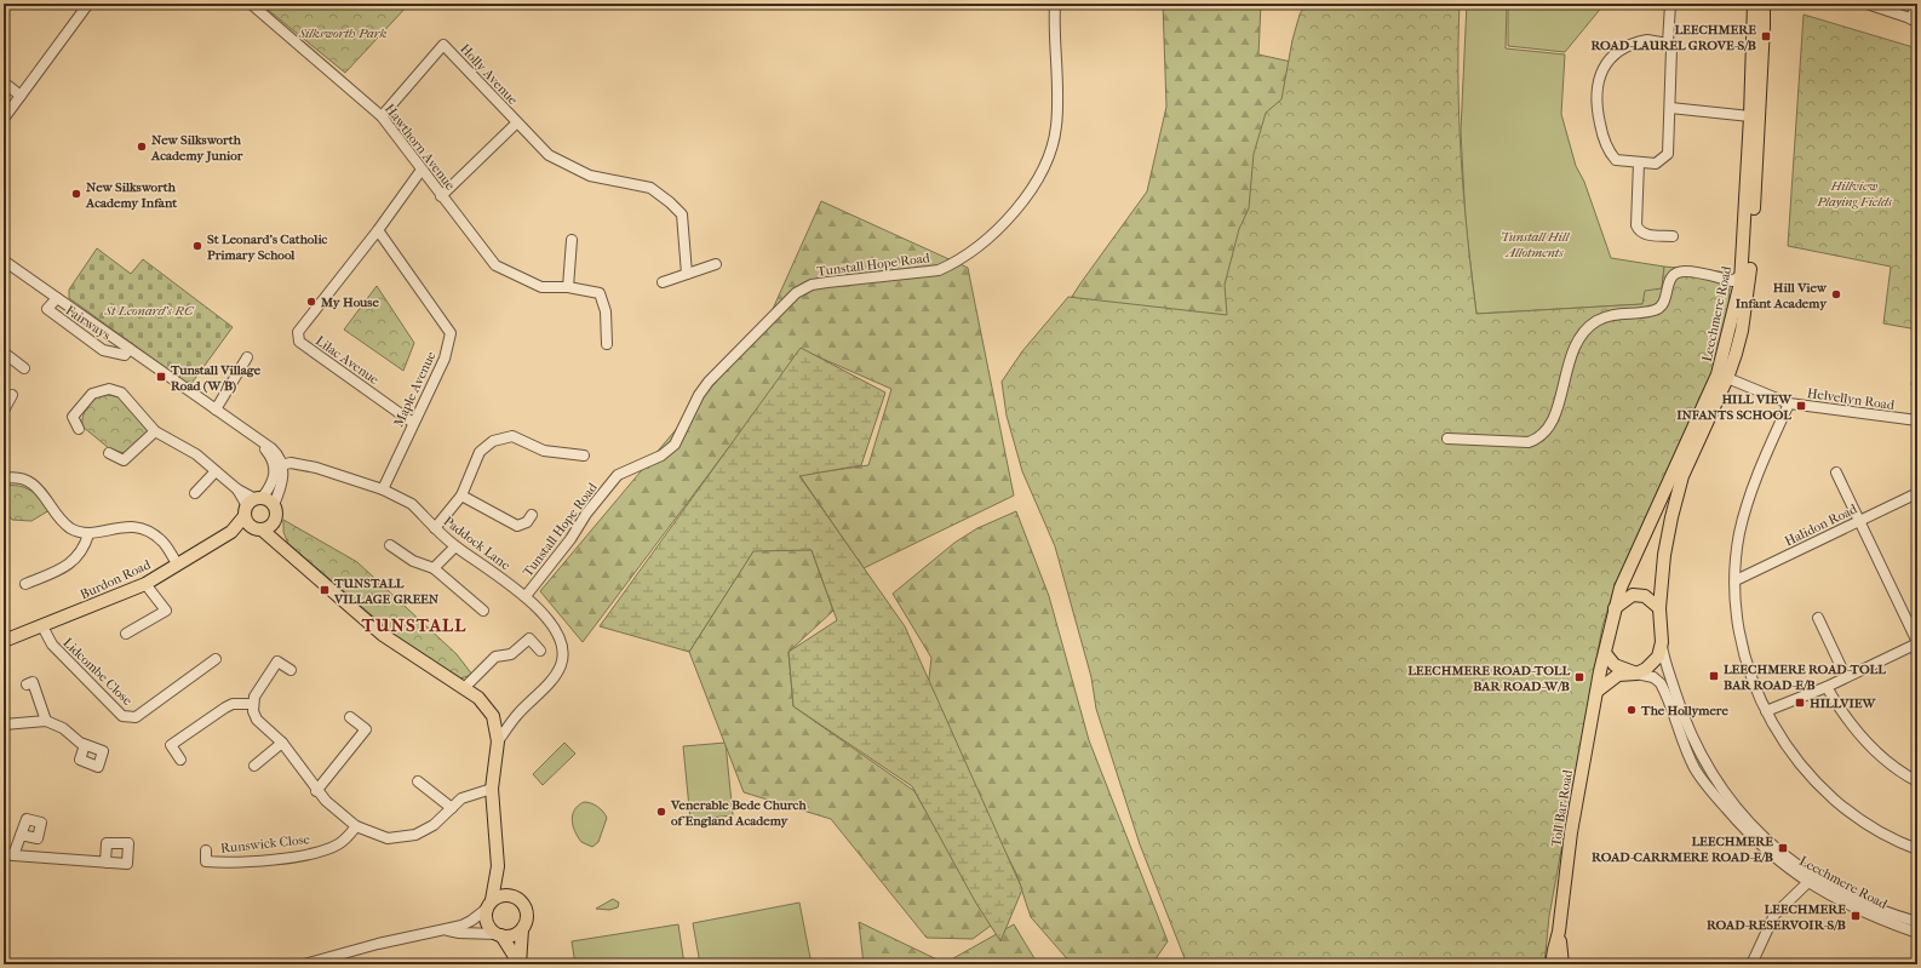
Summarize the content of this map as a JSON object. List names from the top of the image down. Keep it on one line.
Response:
{"streets":{"main road":["Leechmere Road","Burdon Road","Toll Bar Road"],"street":["Holly Avenue","Hawthorn Avenue","Tunstall Hope Road","Fairways","Lilac Avenue","Maple Avenue","Helvellyn Road","Halidon Road","Paddock Lane","Lidcombe Close","Runswick Close"]},"crossings":[["Holly Avenue","Hawthorn Avenue"],["Hawthorn Avenue","Lilac Avenue"],["Tunstall Hope Road","Paddock Lane"],["Leechmere Road","Helvellyn Road"],["Leechmere Road","Toll Bar Road"],["Lilac Avenue","Maple Avenue"],["Maple Avenue","Paddock Lane"],["Burdon Road","Lidcombe Close"]],"districts":["TUNSTALL"],"parks":["Silksworth Park","Hillview Playing Fields","Tunstall Hill Allotments","St Leonard's RC"],"places":{"transit":["LEECHMERE ROAD-LAUREL GROVE-S/B","Tunstall Village Road (W/B)","HILL VIEW INFANTS SCHOOL","TUNSTALL VILLAGE GREEN","LEECHMERE ROAD-TOLL BAR ROAD-E/B","LEECHMERE ROAD-TOLL BAR ROAD-W/B","HILLVIEW","LEECHMERE ROAD-CARRMERE ROAD-E/B","LEECHMERE ROAD-RESERVOIR-S/B"],"other":["New Silksworth Academy Junior","New Silksworth Academy Infant","St Leonard's Catholic Primary School","Hill View Infant Academy","My House","The Hollymere","Venerable Bede Church of England Academy"]}}
